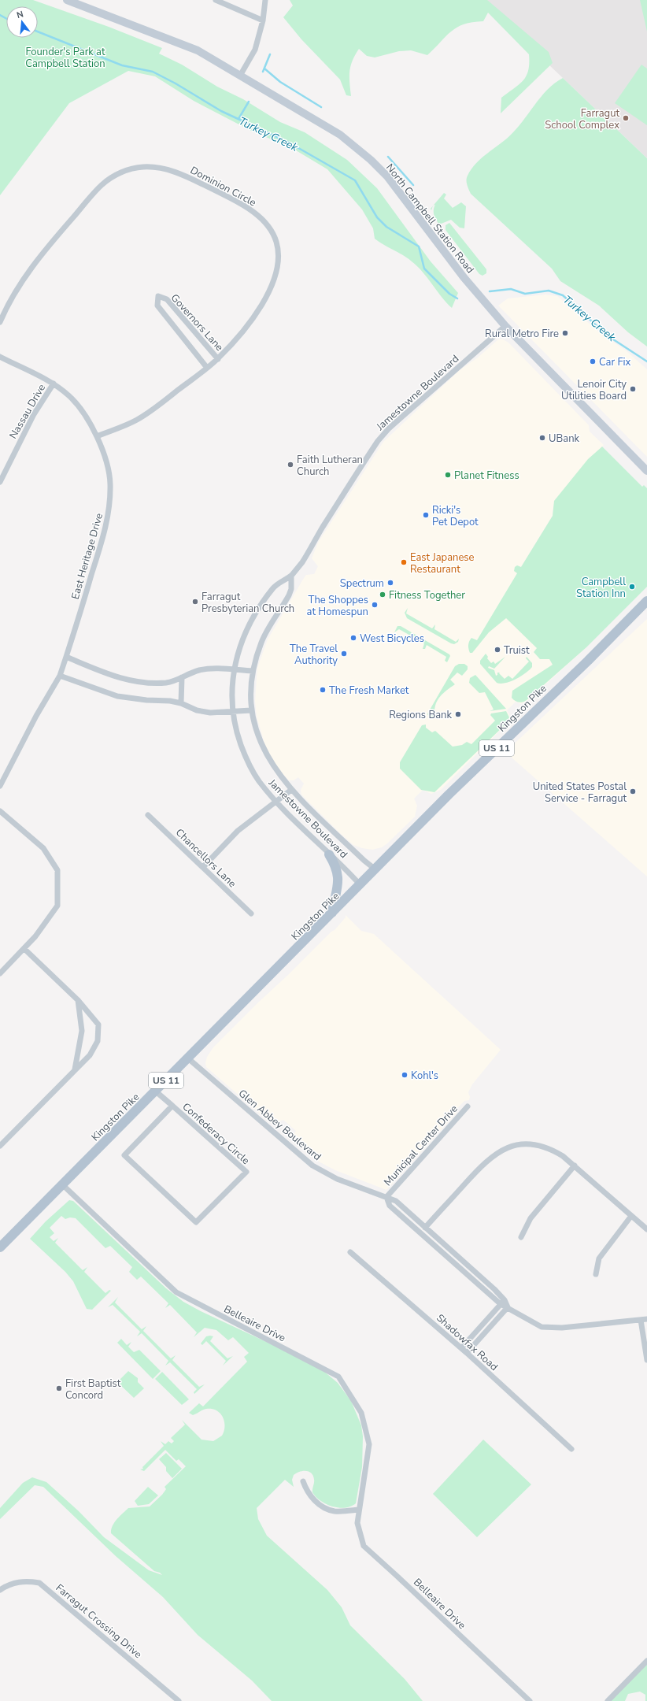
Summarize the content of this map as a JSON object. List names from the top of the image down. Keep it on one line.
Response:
{"streets":{"main road":["North Campbell Station Road","Kingston Pike","US 11"],"street":["Dominion Circle","Governors Lane","Jamestowne Boulevard","Nassau Drive","East Heritage Drive","Chancellors Lane","Glen Abbey Boulevard","Confederacy Circle","Municipal Center Drive","Belleaire Drive","Shadowfax Road","Farragut Crossing Drive"]},"crossings":[["Dominion Circle","Governors Lane"],["Dominion Circle","East Heritage Drive"],["North Campbell Station Road","Jamestowne Boulevard"],["Jamestowne Boulevard","Kingston Pike"],["Nassau Drive","East Heritage Drive"],["Kingston Pike","Glen Abbey Boulevard"],["Kingston Pike","Belleaire Drive"],["Glen Abbey Boulevard","Municipal Center Drive"]],"water":["Turkey Creek"],"parks":["Founder's Park at Campbell Station"],"places":["Farragut School Complex","Rural Metro Fire","Car Fix","Lenoir City Utilities Board","UBank","Faith Lutheran Church","Planet Fitness","Ricki's Pet Depot","East Japanese Restaurant","Spectrum","Campbell Station Inn","Fitness Together","Farragut Presbyterian Church","The Shoppes at Homespun","West Bicycles","Truist","The Travel Authority","The Fresh Market","Regions Bank","United States Postal Service - Farragut","Kohl's","First Baptist Concord"],"north":"top"}
